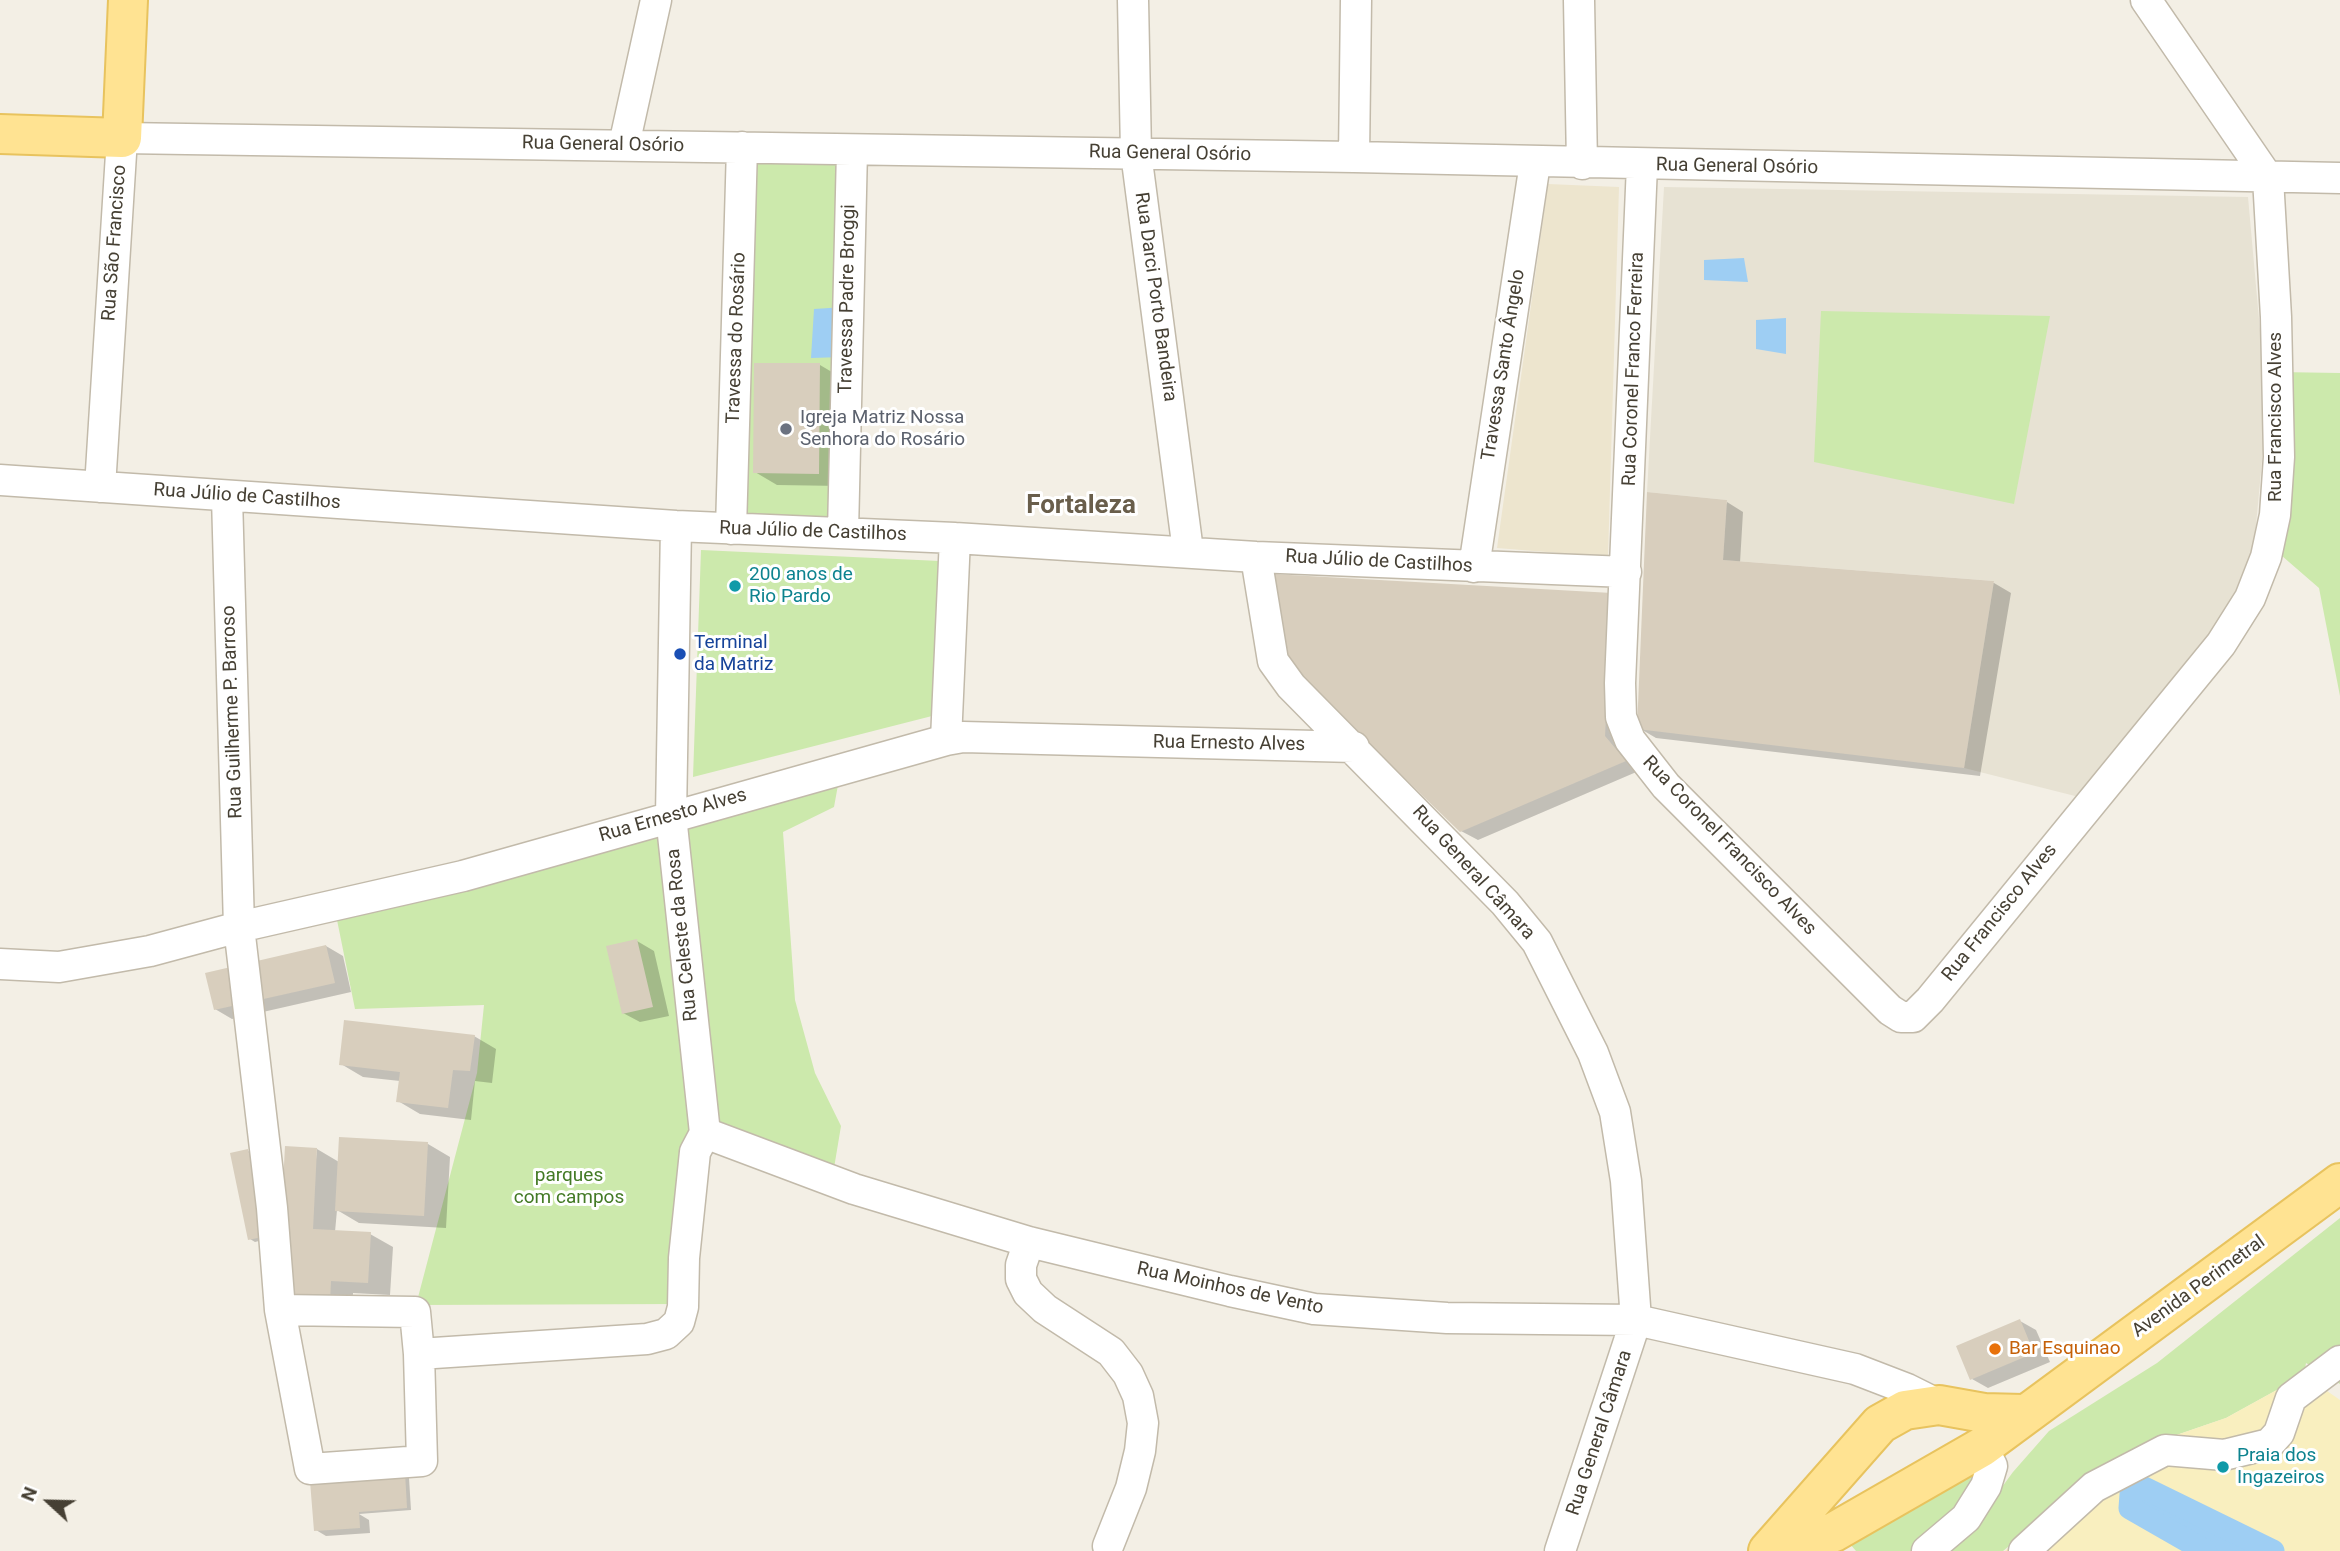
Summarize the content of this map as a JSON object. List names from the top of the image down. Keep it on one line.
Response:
{"streets":{"main road":["Rua General Osório","Rua São Francisco","Avenida Perimetral"],"street":["Rua Darci Porto Bandeira","Travessa Padre Broggi","Travessa do Rosário","Travessa Santo Ângelo","Rua Coronel Franco Ferreira","Rua Francisco Alves","Rua Júlio de Castilhos","Rua Guilherme P. Barroso","Rua Ernesto Alves","Rua Coronel Francisco Alves","Rua General Câmara","Rua Celeste da Rosa","Rua Moinhos de Vento"]},"crossings":[["Rua General Osório","Rua São Francisco"],["Rua General Osório","Rua Darci Porto Bandeira"],["Rua General Osório","Travessa Padre Broggi"],["Rua General Osório","Travessa do Rosário"],["Rua General Osório","Travessa Santo Ângelo"],["Rua General Osório","Rua Coronel Franco Ferreira"],["Rua General Osório","Rua Francisco Alves"],["Rua São Francisco","Rua Júlio de Castilhos"],["Rua Darci Porto Bandeira","Rua Júlio de Castilhos"],["Travessa Padre Broggi","Rua Júlio de Castilhos"],["Travessa do Rosário","Rua Júlio de Castilhos"],["Travessa Santo Ângelo","Rua Júlio de Castilhos"],["Rua Coronel Franco Ferreira","Rua Júlio de Castilhos"],["Rua Coronel Franco Ferreira","Rua Coronel Francisco Alves"],["Rua Francisco Alves","Rua Coronel Francisco Alves"],["Rua Júlio de Castilhos","Rua Guilherme P. Barroso"],["Rua Júlio de Castilhos","Rua Coronel Francisco Alves"],["Rua Júlio de Castilhos","Rua General Câmara"],["Rua Júlio de Castilhos","Rua Celeste da Rosa"],["Rua Guilherme P. Barroso","Rua Ernesto Alves"],["Rua Ernesto Alves","Rua General Câmara"],["Rua Ernesto Alves","Rua Celeste da Rosa"],["Rua General Câmara","Rua Moinhos de Vento"],["Rua Celeste da Rosa","Rua Moinhos de Vento"]],"districts":["Fortaleza"],"parks":["parques com campos"],"places":["Igreja Matriz Nossa Senhora do Rosário","200 anos de Rio Pardo","Terminal da Matriz","Bar Esquinao","Praia dos Ingazeiros"],"north":"left"}
